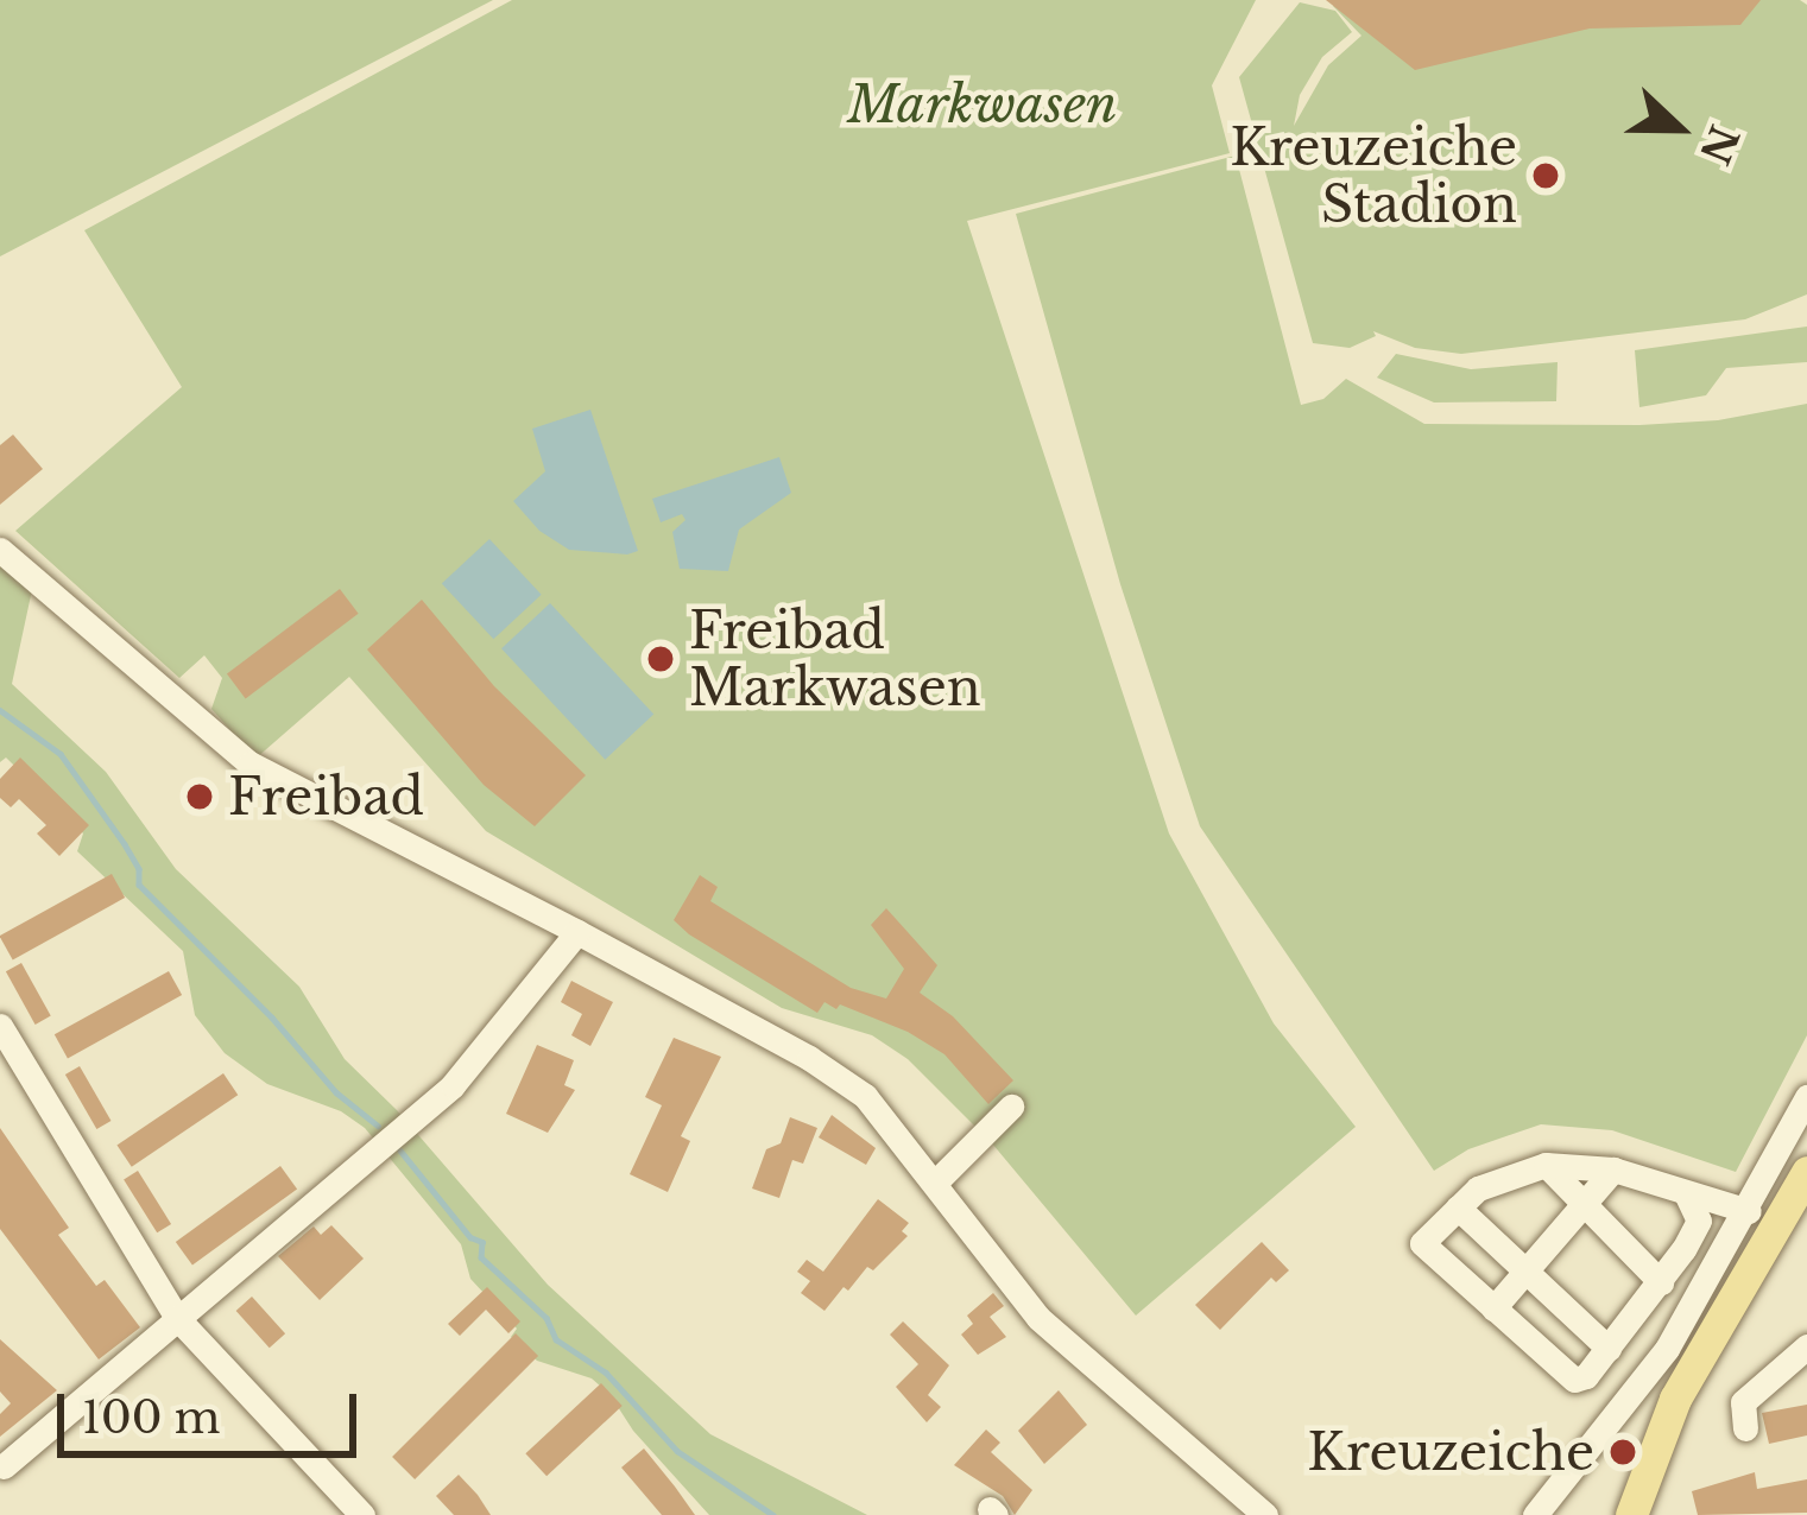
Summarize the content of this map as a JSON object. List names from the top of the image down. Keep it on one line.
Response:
{"parks":["Markwasen"],"places":["Kreuzeiche Stadion","Freibad Markwasen","Freibad","Kreuzeiche"],"scale_bar":"100 m","north":"right"}
